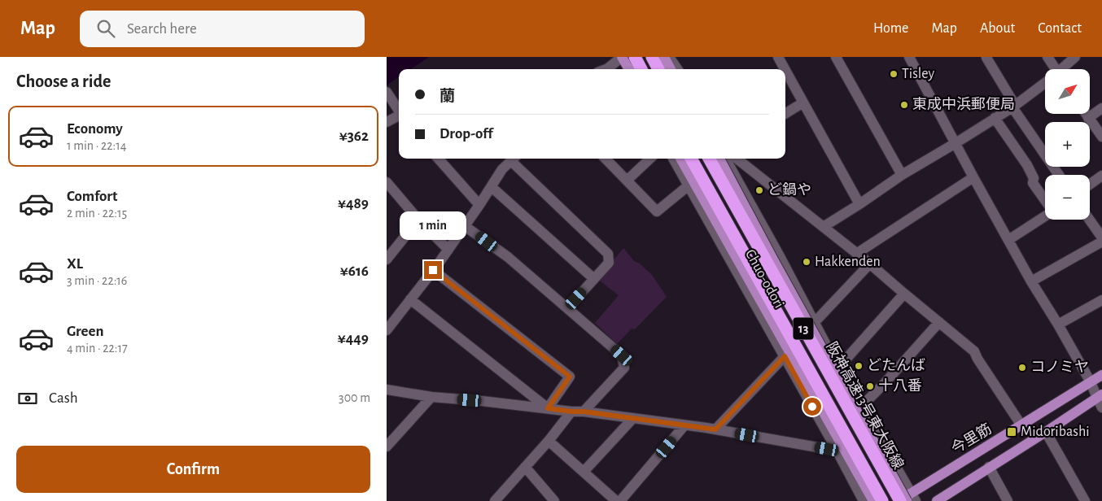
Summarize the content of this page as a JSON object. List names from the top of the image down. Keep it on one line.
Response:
{"streets":{"highway":["13","阪神高速13号東大阪線"],"main road":["Chuo-odori","今里筋"]},"crossings":[["Chuo-odori","今里筋"],["阪神高速13号東大阪線","今里筋"]],"places":{"other":["Tisley","東成中浜郵便局","ど鍋や","Hakkenden","どたんば","コノミヤ","十八番"],"transit":["Midoribashi"]},"north":"top right","page":{"header":"Map","search":"Search here","nav":["Home","Map","About","Contact"],"heading":"Choose a ride","map_buttons":["+","−"],"banner":["蘭","Drop-off"],"list":[{"name":"Economy","note":"1 min · 22:14","value":"¥362"},{"name":"Comfort","note":"2 min · 22:15","value":"¥489"},{"name":"XL","note":"3 min · 22:16","value":"¥616"},{"name":"Green","note":"4 min · 22:17","value":"¥449"}],"bubble":"1 min","pay":["Cash","300 m"],"buttons":"Confirm"}}
